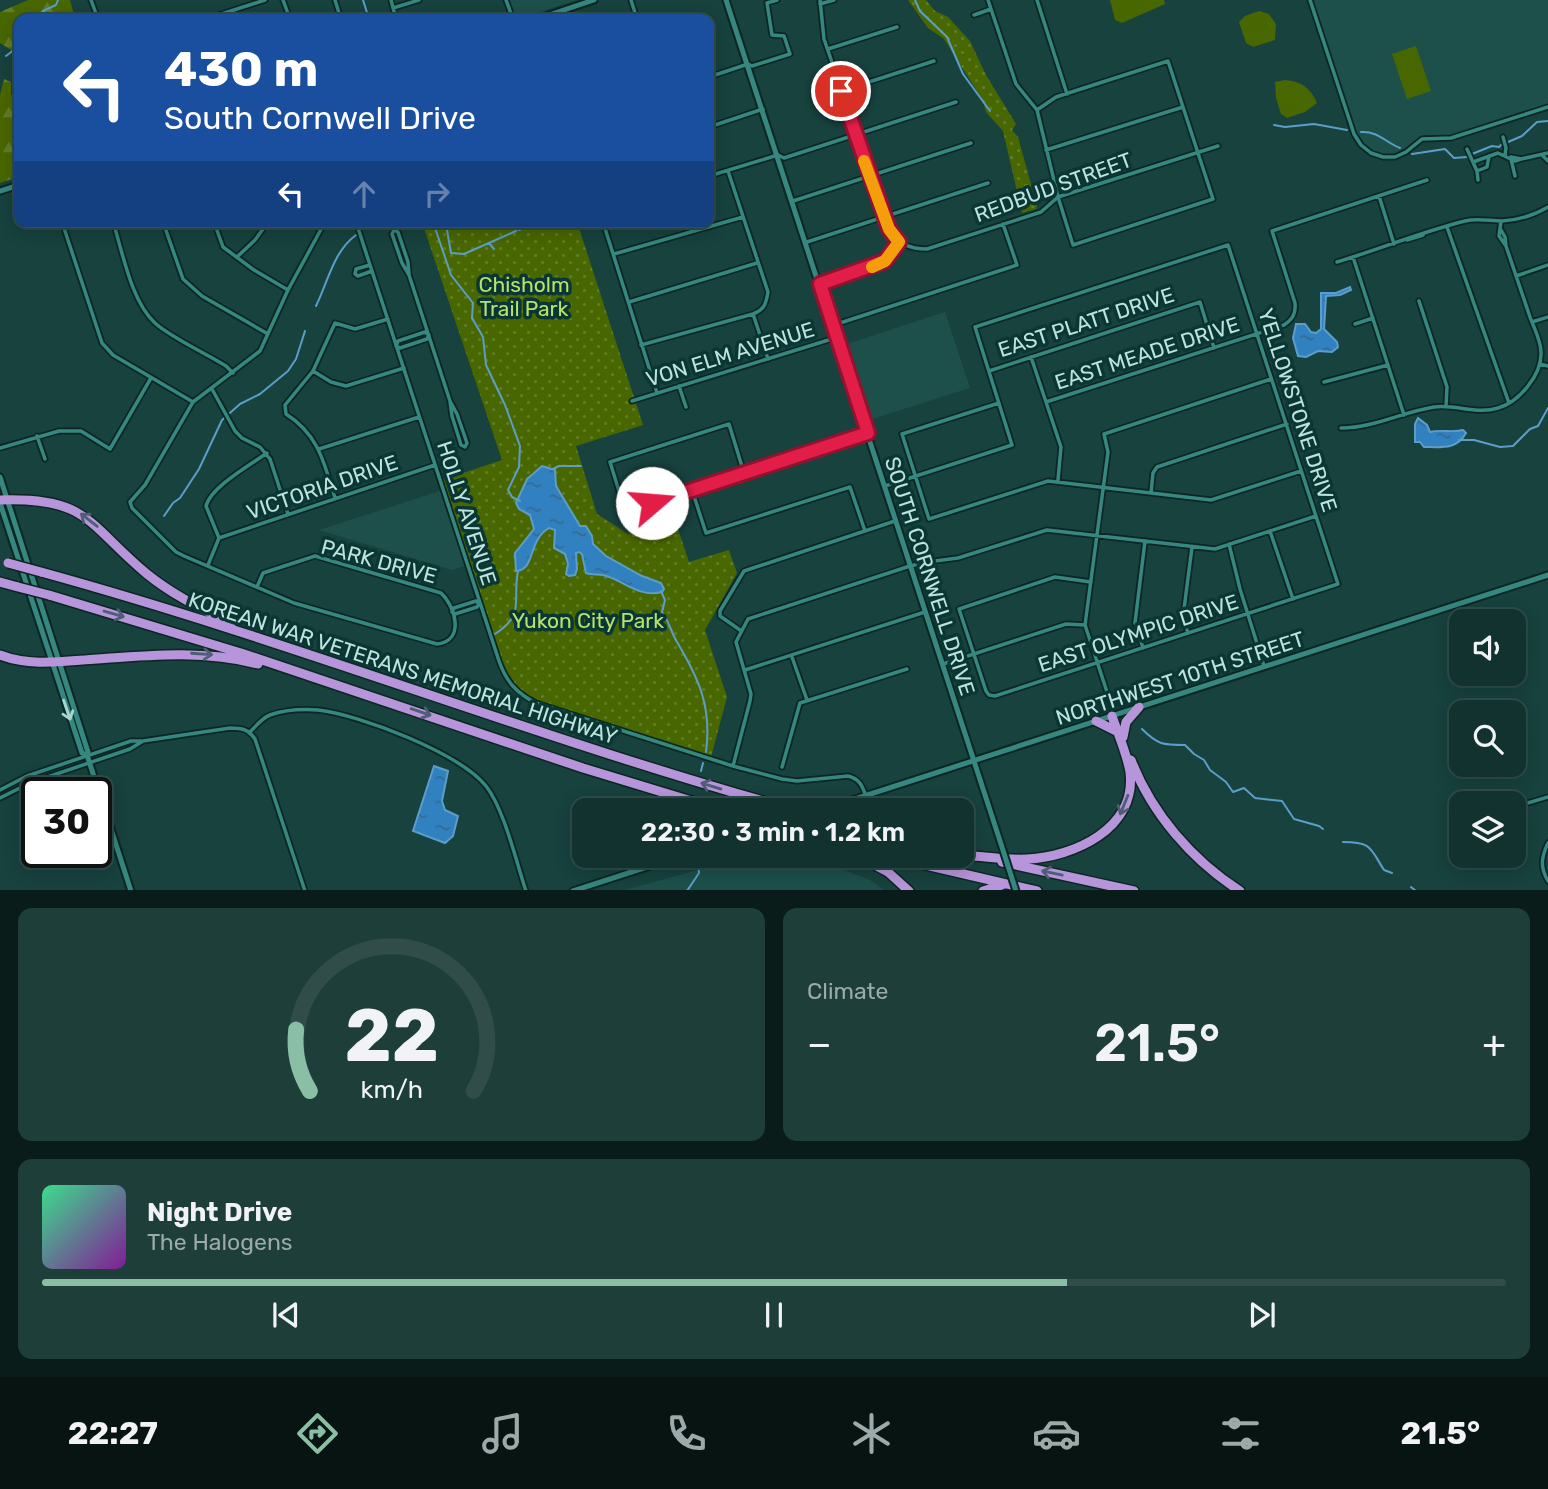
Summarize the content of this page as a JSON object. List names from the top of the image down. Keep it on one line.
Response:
{"streets":{"highway":["KOREAN WAR VETERANS MEMORIAL HIGHWAY"],"main road":["SOUTH CORNWELL DRIVE","NORTHWEST 10TH STREET"],"street":["REDBUD STREET","EAST PLATT DRIVE","EAST MEADE DRIVE","VON ELM AVENUE","YELLOWSTONE DRIVE","VICTORIA DRIVE","HOLLY AVENUE","PARK DRIVE","EAST OLYMPIC DRIVE"]},"crossings":[["EAST PLATT DRIVE","EAST MEADE DRIVE"],["EAST PLATT DRIVE","YELLOWSTONE DRIVE"],["EAST MEADE DRIVE","YELLOWSTONE DRIVE"],["VON ELM AVENUE","SOUTH CORNWELL DRIVE"],["YELLOWSTONE DRIVE","EAST OLYMPIC DRIVE"],["VICTORIA DRIVE","HOLLY AVENUE"],["HOLLY AVENUE","PARK DRIVE"],["HOLLY AVENUE","NORTHWEST 10TH STREET"],["SOUTH CORNWELL DRIVE","NORTHWEST 10TH STREET"]],"parks":["Chisholm Trail Park","Yukon City Park"],"page":{"turn":["430 m","South Cornwell Drive"],"limit":"30","trip":"22:30 · 3 min · 1.2 km","tile":"Climate","heat":["−","21.5°","+"],"song":["Night Drive","The Halogens"],"tabs":["22:27","21.5°"],"gauge":["22","km/h"]}}
